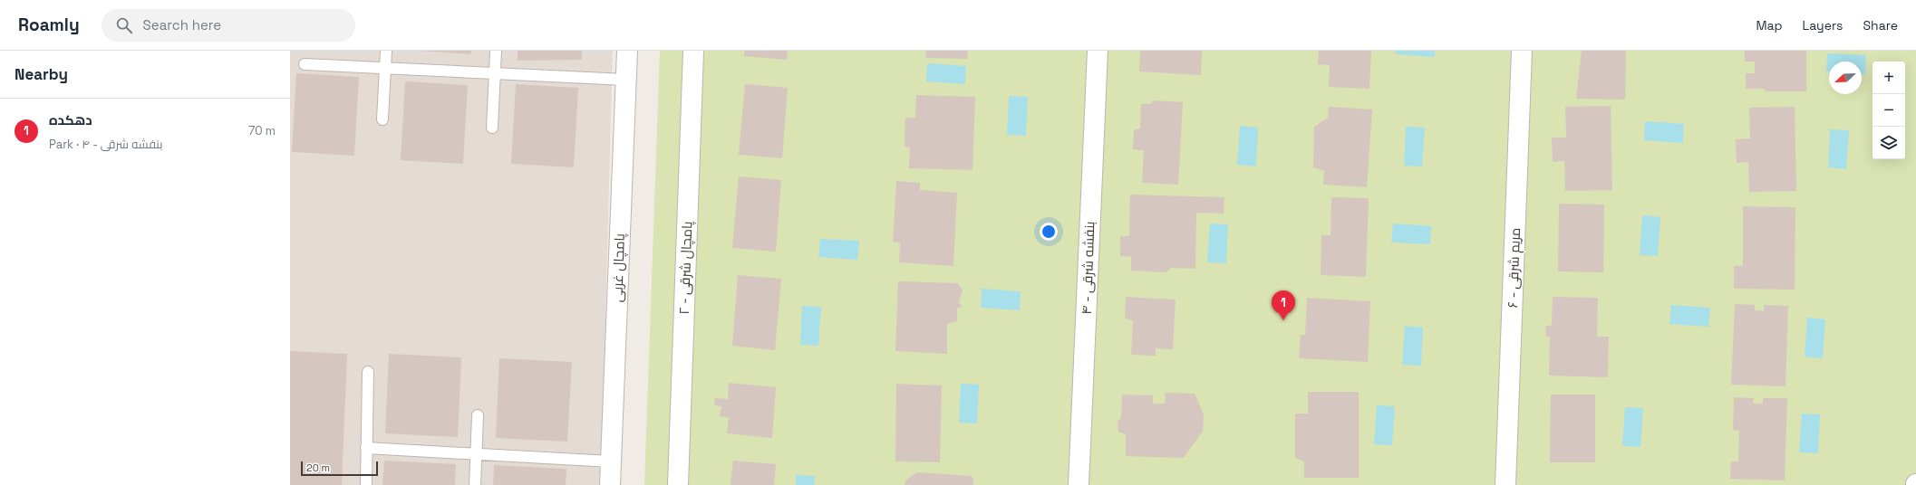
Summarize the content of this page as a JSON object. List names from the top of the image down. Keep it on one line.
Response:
{"streets":{"street":["پامچال غربی","پامچال شرقی - ۲","بنفشه شرقی - ۴","مریم شرقی - ۶"]},"scale_bar":"20 m","north":"bottom left","page":{"header":"Roamly","search":"Search here","nav":["Map","Layers","Share"],"heading":"Nearby","map_buttons":["+","−"],"list":[{"mark":"1","name":"دهکده","note":"Park · بنفشه شرقی - ۴","value":"70 m"}],"pins":"1","scale":"20 m"}}
